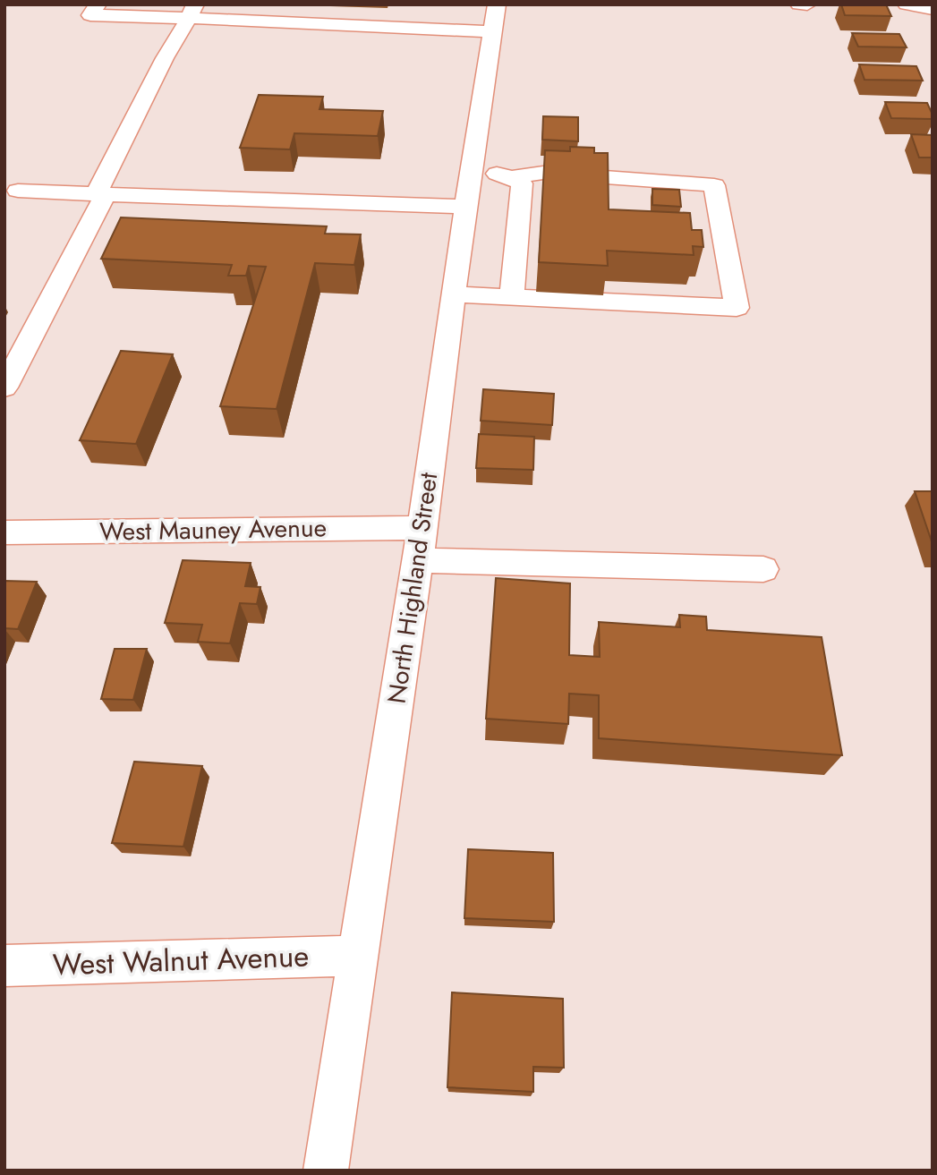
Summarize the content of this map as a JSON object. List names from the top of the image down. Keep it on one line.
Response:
{"streets":{"street":["West Mauney Avenue","North Highland Street","West Walnut Avenue"]},"crossings":[["West Mauney Avenue","North Highland Street"],["North Highland Street","West Walnut Avenue"]]}
